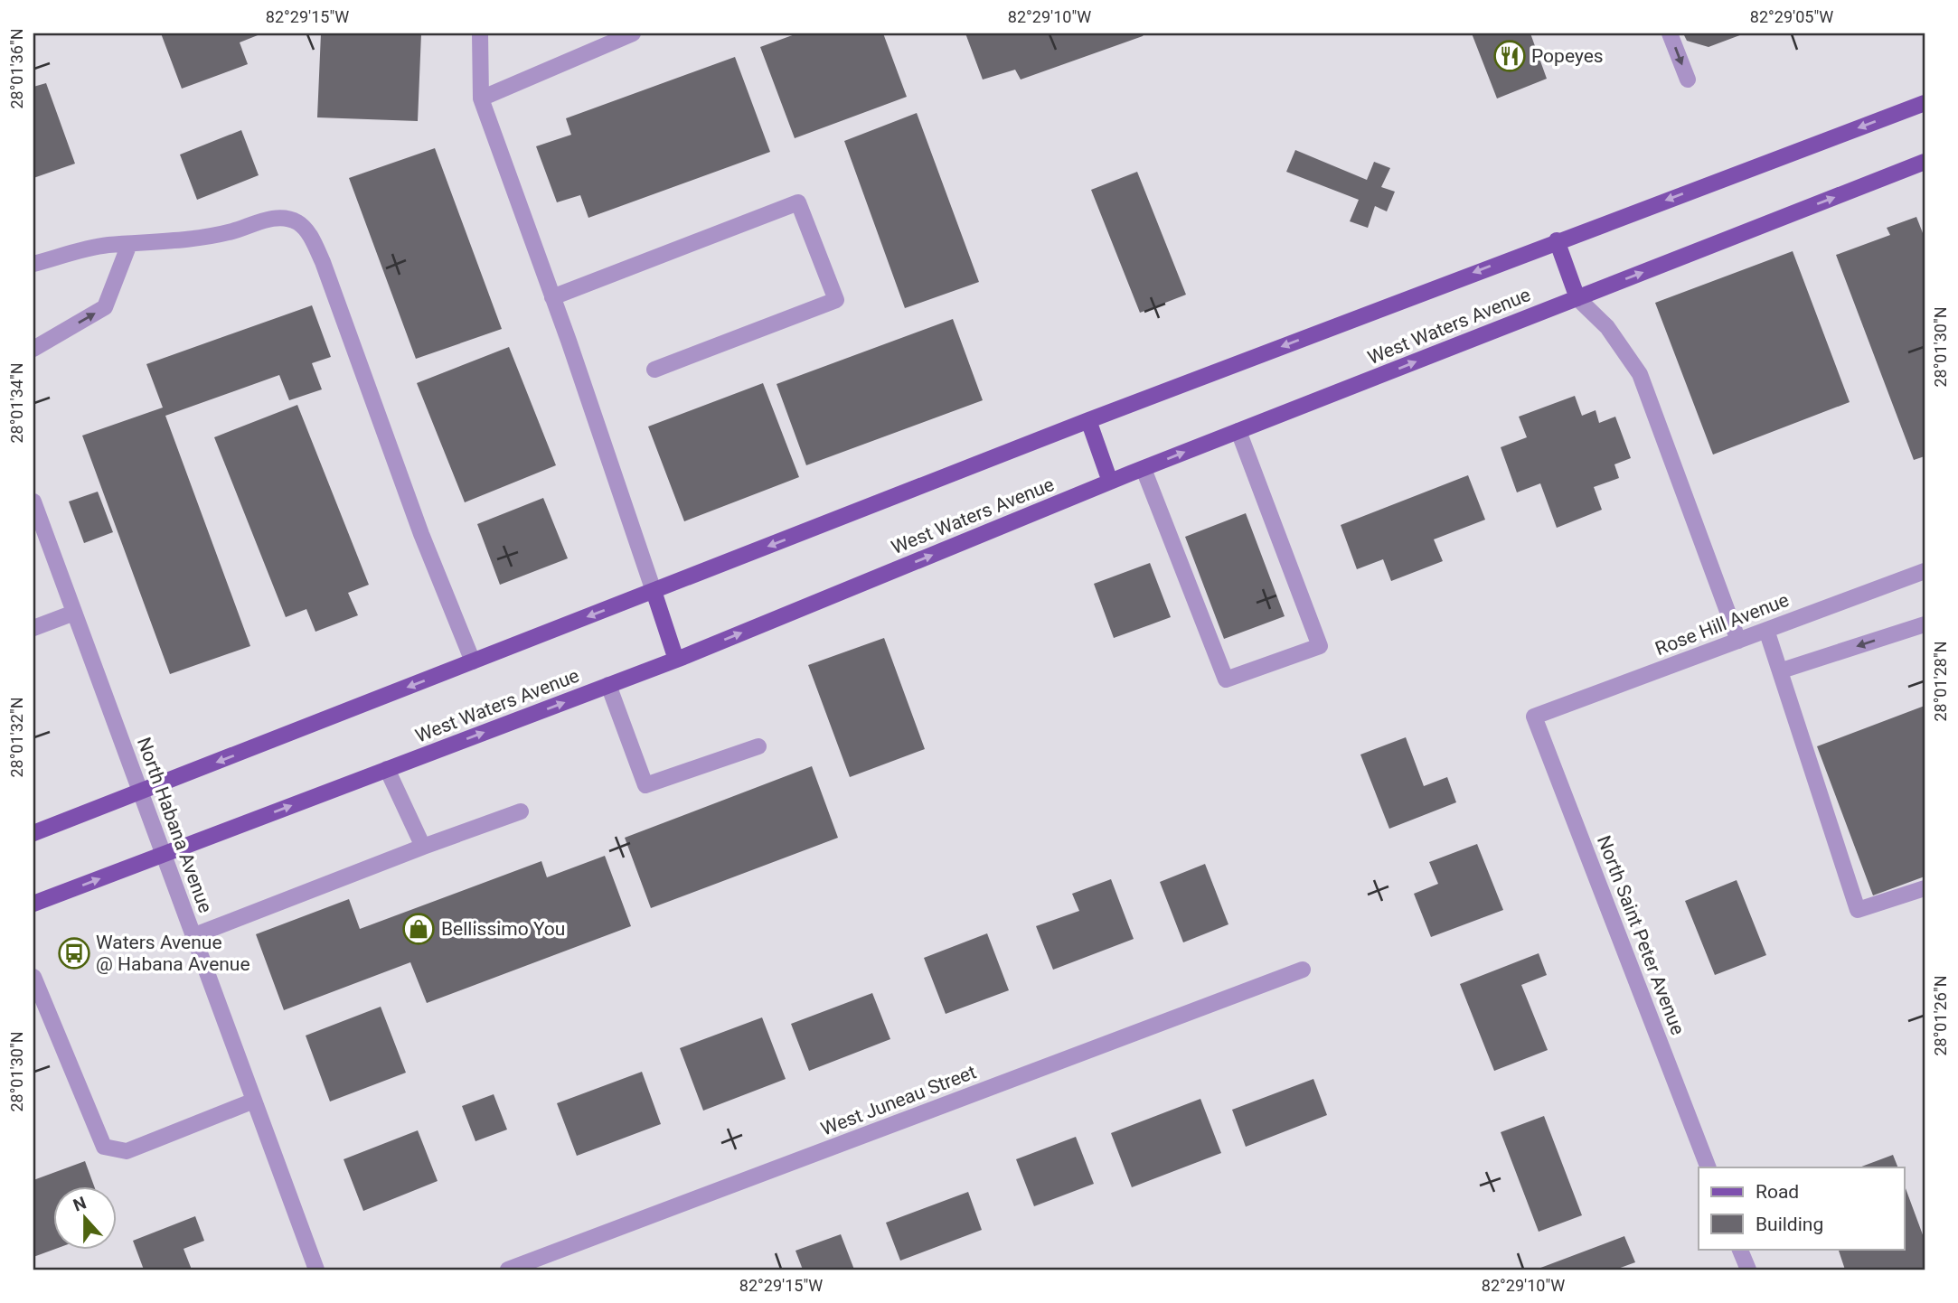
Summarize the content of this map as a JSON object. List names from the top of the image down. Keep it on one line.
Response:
{"streets":{"main road":["West Waters Avenue"],"street":["Rose Hill Avenue","North Habana Avenue","North Saint Peter Avenue","West Juneau Street"]},"crossings":[["West Waters Avenue","North Habana Avenue"],["Rose Hill Avenue","North Saint Peter Avenue"]],"places":{"restaurant":["Popeyes"],"shop":["Bellissimo You"],"bus stop":["Waters Avenue @ Habana Avenue"]},"legend":["Road","Building"],"north":"top","coordinates":["82°29'15\"W","82°29'10\"W","82°29'05\"W","28°01'36\"N","28°01'30\"N","28°01'34\"N","28°01'28\"N","28°01'32\"N","28°01'26\"N"]}
